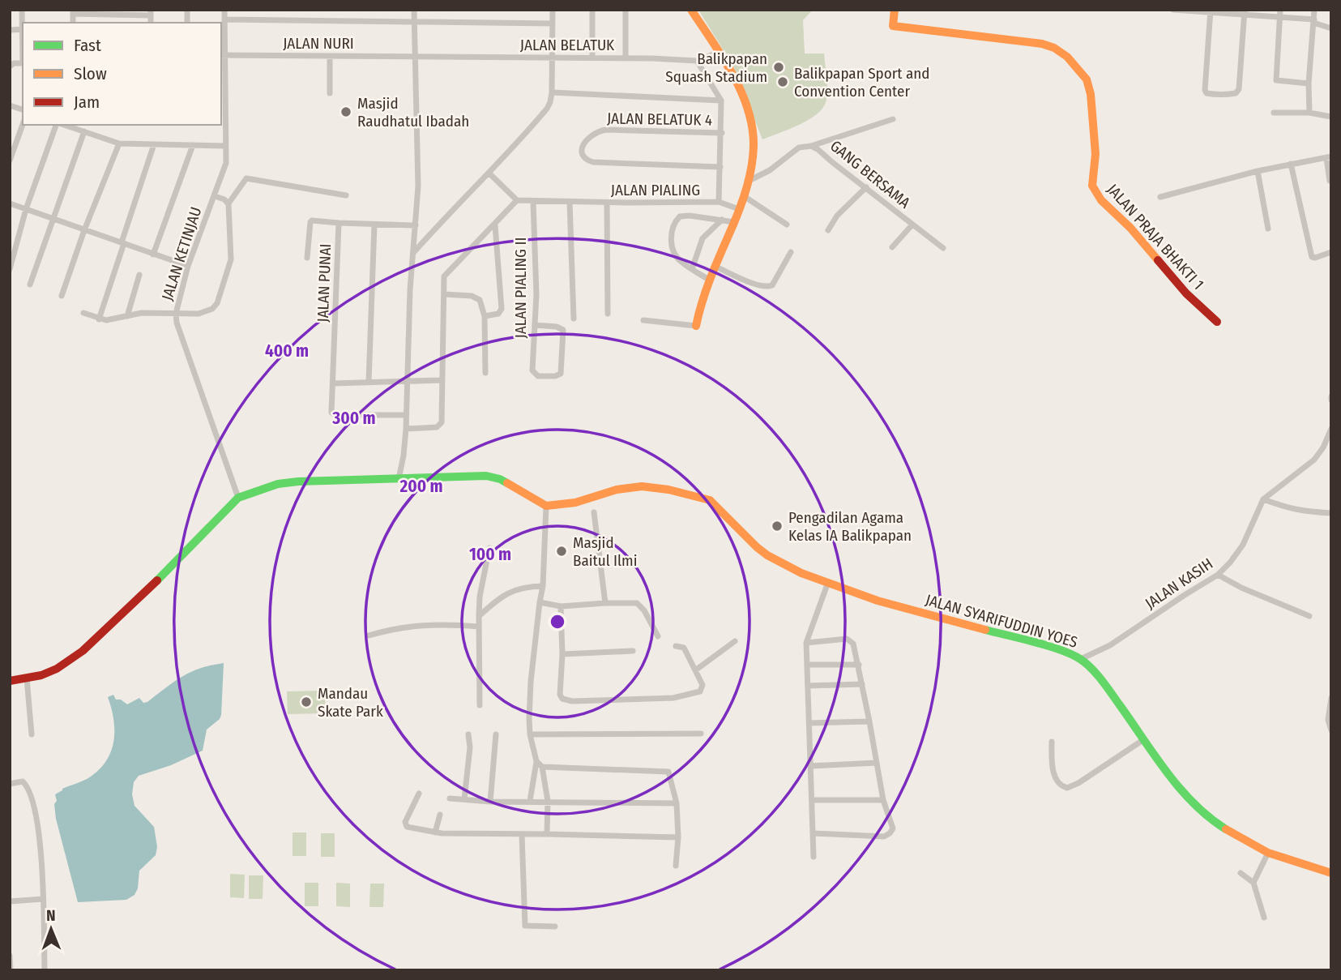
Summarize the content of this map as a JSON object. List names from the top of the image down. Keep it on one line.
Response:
{"streets":{"main road":["JALAN PRAJA BHAKTI 1","JALAN SYARIFUDDIN YOES"],"street":["JALAN NURI","JALAN BELATUK","JALAN BELATUK 4","GANG BERSAMA","JALAN PIALING","JALAN KETINJAU","JALAN PUNAI","JALAN PIALING II","JALAN KASIH"]},"crossings":[["JALAN NURI","JALAN BELATUK"],["JALAN NURI","JALAN KETINJAU"],["JALAN BELATUK 4","JALAN PIALING"],["JALAN PIALING","JALAN PIALING II"],["JALAN KASIH","JALAN SYARIFUDDIN YOES"]],"places":["Balikpapan Squash Stadium","Balikpapan Sport and Convention Center","Masjid Raudhatul Ibadah","Pengadilan Agama Kelas IA Balikpapan","Masjid Baitul Ilmi","Mandau Skate Park"],"legend":["Fast","Slow","Jam"],"north":"top","rings":["400 m","300 m","200 m","100 m"]}
